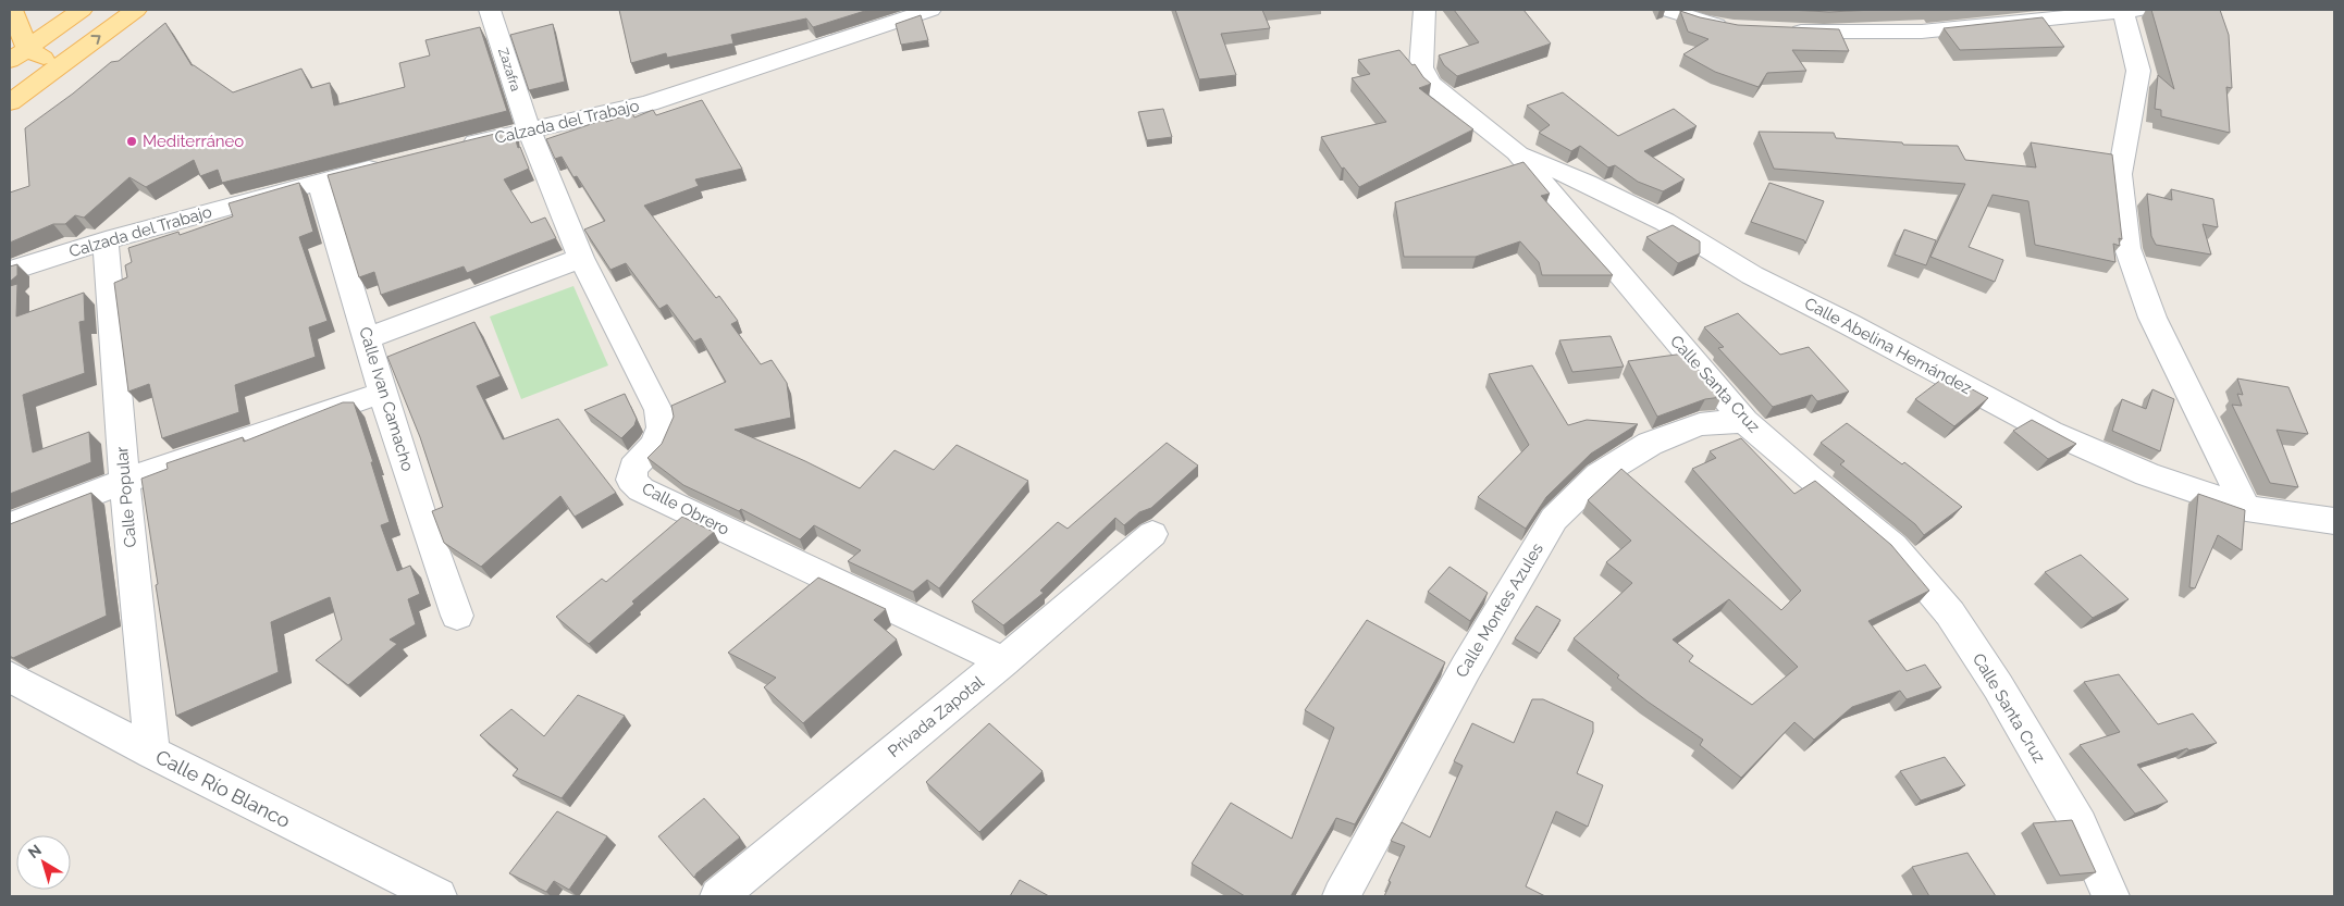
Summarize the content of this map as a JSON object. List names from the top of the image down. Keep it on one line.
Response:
{"streets":{"street":["Zazafra","Calzada del Trabajo","Calle Abelina Hernández","Calle Santa Cruz","Calle Ivan Camacho","Calle Popular","Calle Obrero","Calle Montes Azules","Privada Zapotal","Calle Río Blanco"]},"crossings":[["Zazafra","Calzada del Trabajo"],["Zazafra","Calle Obrero"],["Calzada del Trabajo","Calle Ivan Camacho"],["Calzada del Trabajo","Calle Popular"],["Calzada del Trabajo","Calle Obrero"],["Calle Abelina Hernández","Calle Santa Cruz"],["Calle Santa Cruz","Calle Montes Azules"],["Calle Popular","Calle Río Blanco"],["Calle Obrero","Privada Zapotal"]],"places":["Mediterráneo"],"north":"top left"}
